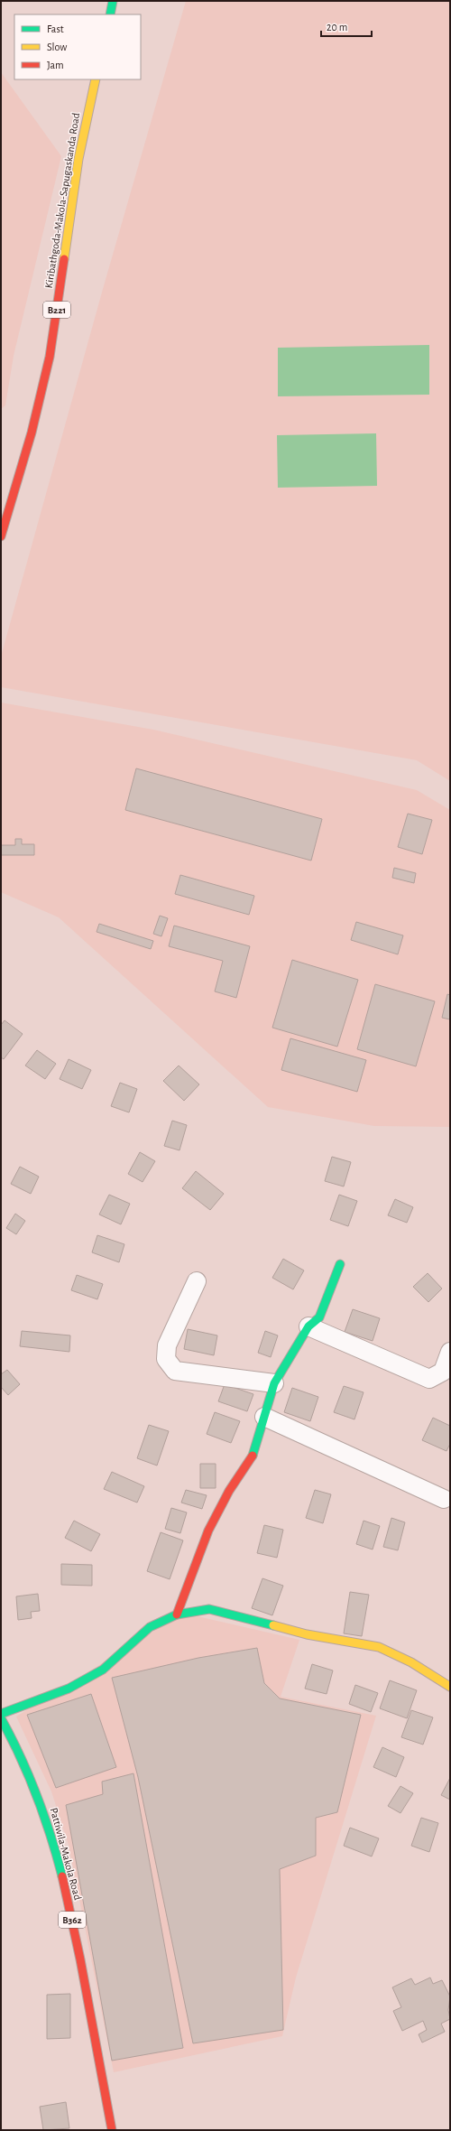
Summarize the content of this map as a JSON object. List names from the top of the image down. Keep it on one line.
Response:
{"streets":{"main road":["Kiribathgoda-Makola-Sapugaskanda Road","B221","Pattiwila-Makola Road","B362"]},"legend":["Fast","Slow","Jam"],"scale_bar":"20 m"}
